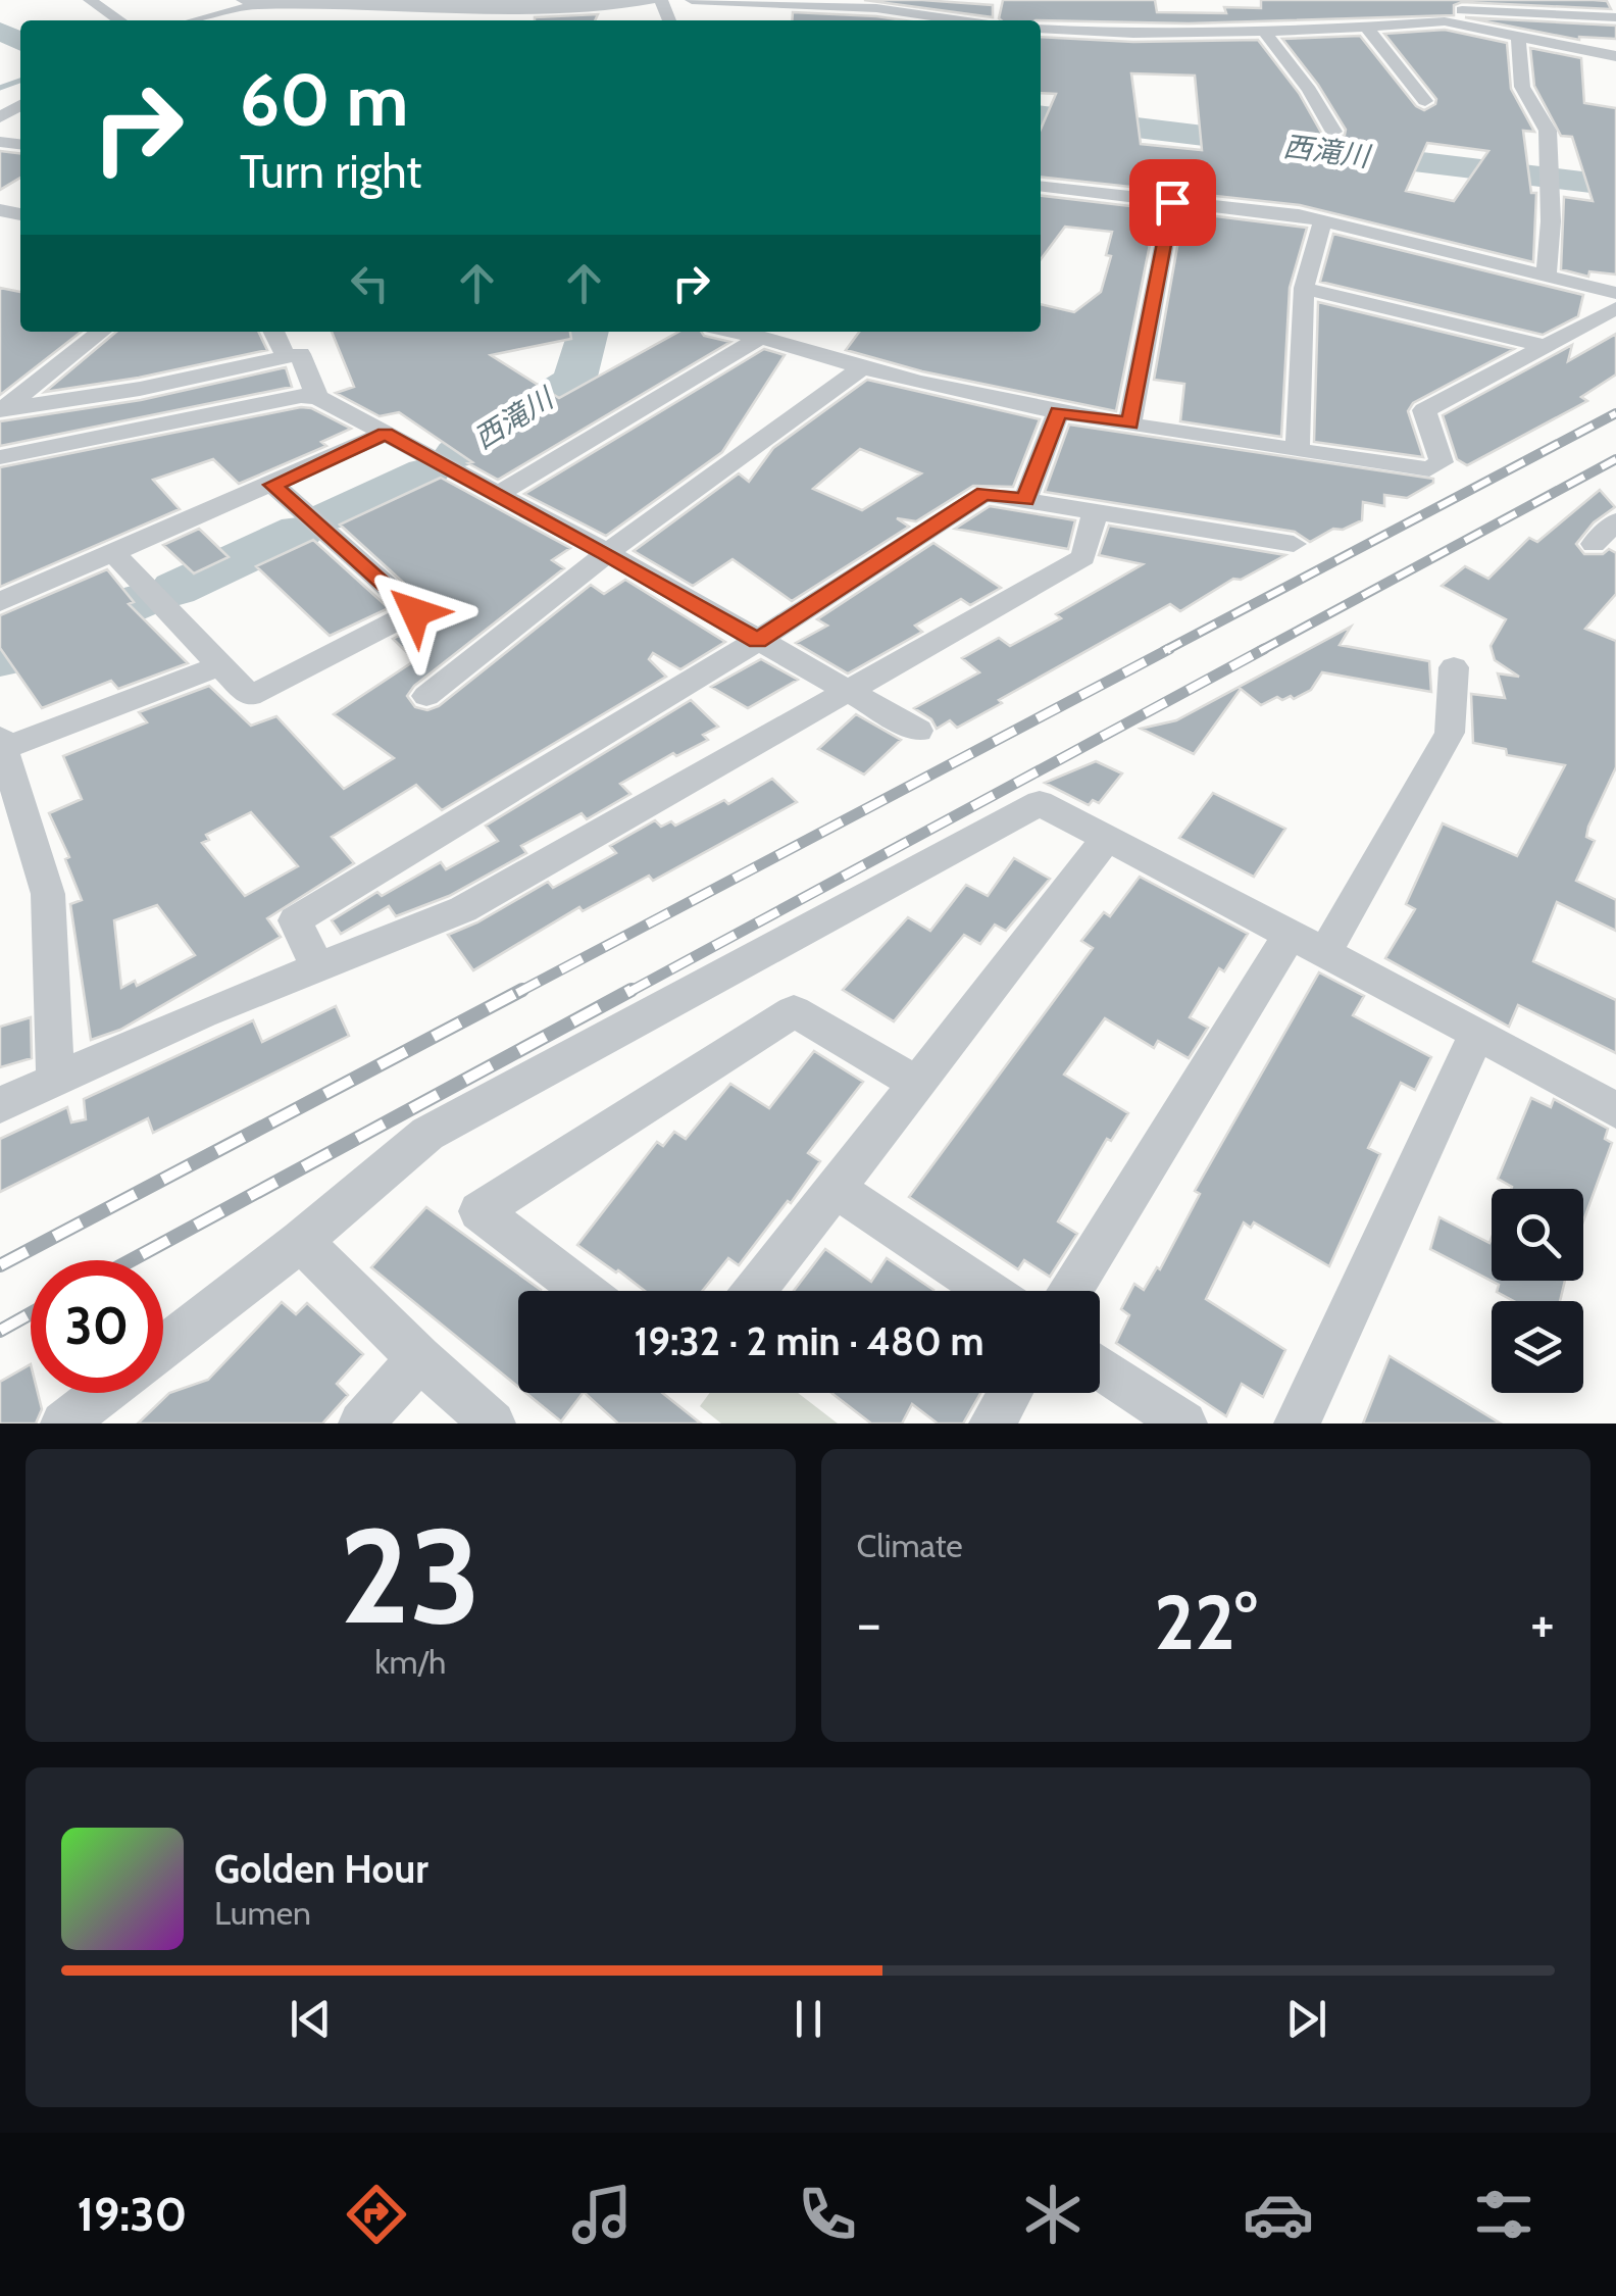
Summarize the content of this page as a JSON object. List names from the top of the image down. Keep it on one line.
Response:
{"water":["西滝川"],"page":{"turn":["60 m","Turn right"],"limit":"30","trip":"19:32 · 2 min · 480 m","tile":[["23","km/h"],"Climate"],"heat":["−","22°","+"],"song":["Golden Hour","Lumen"],"tabs":"19:30"}}
